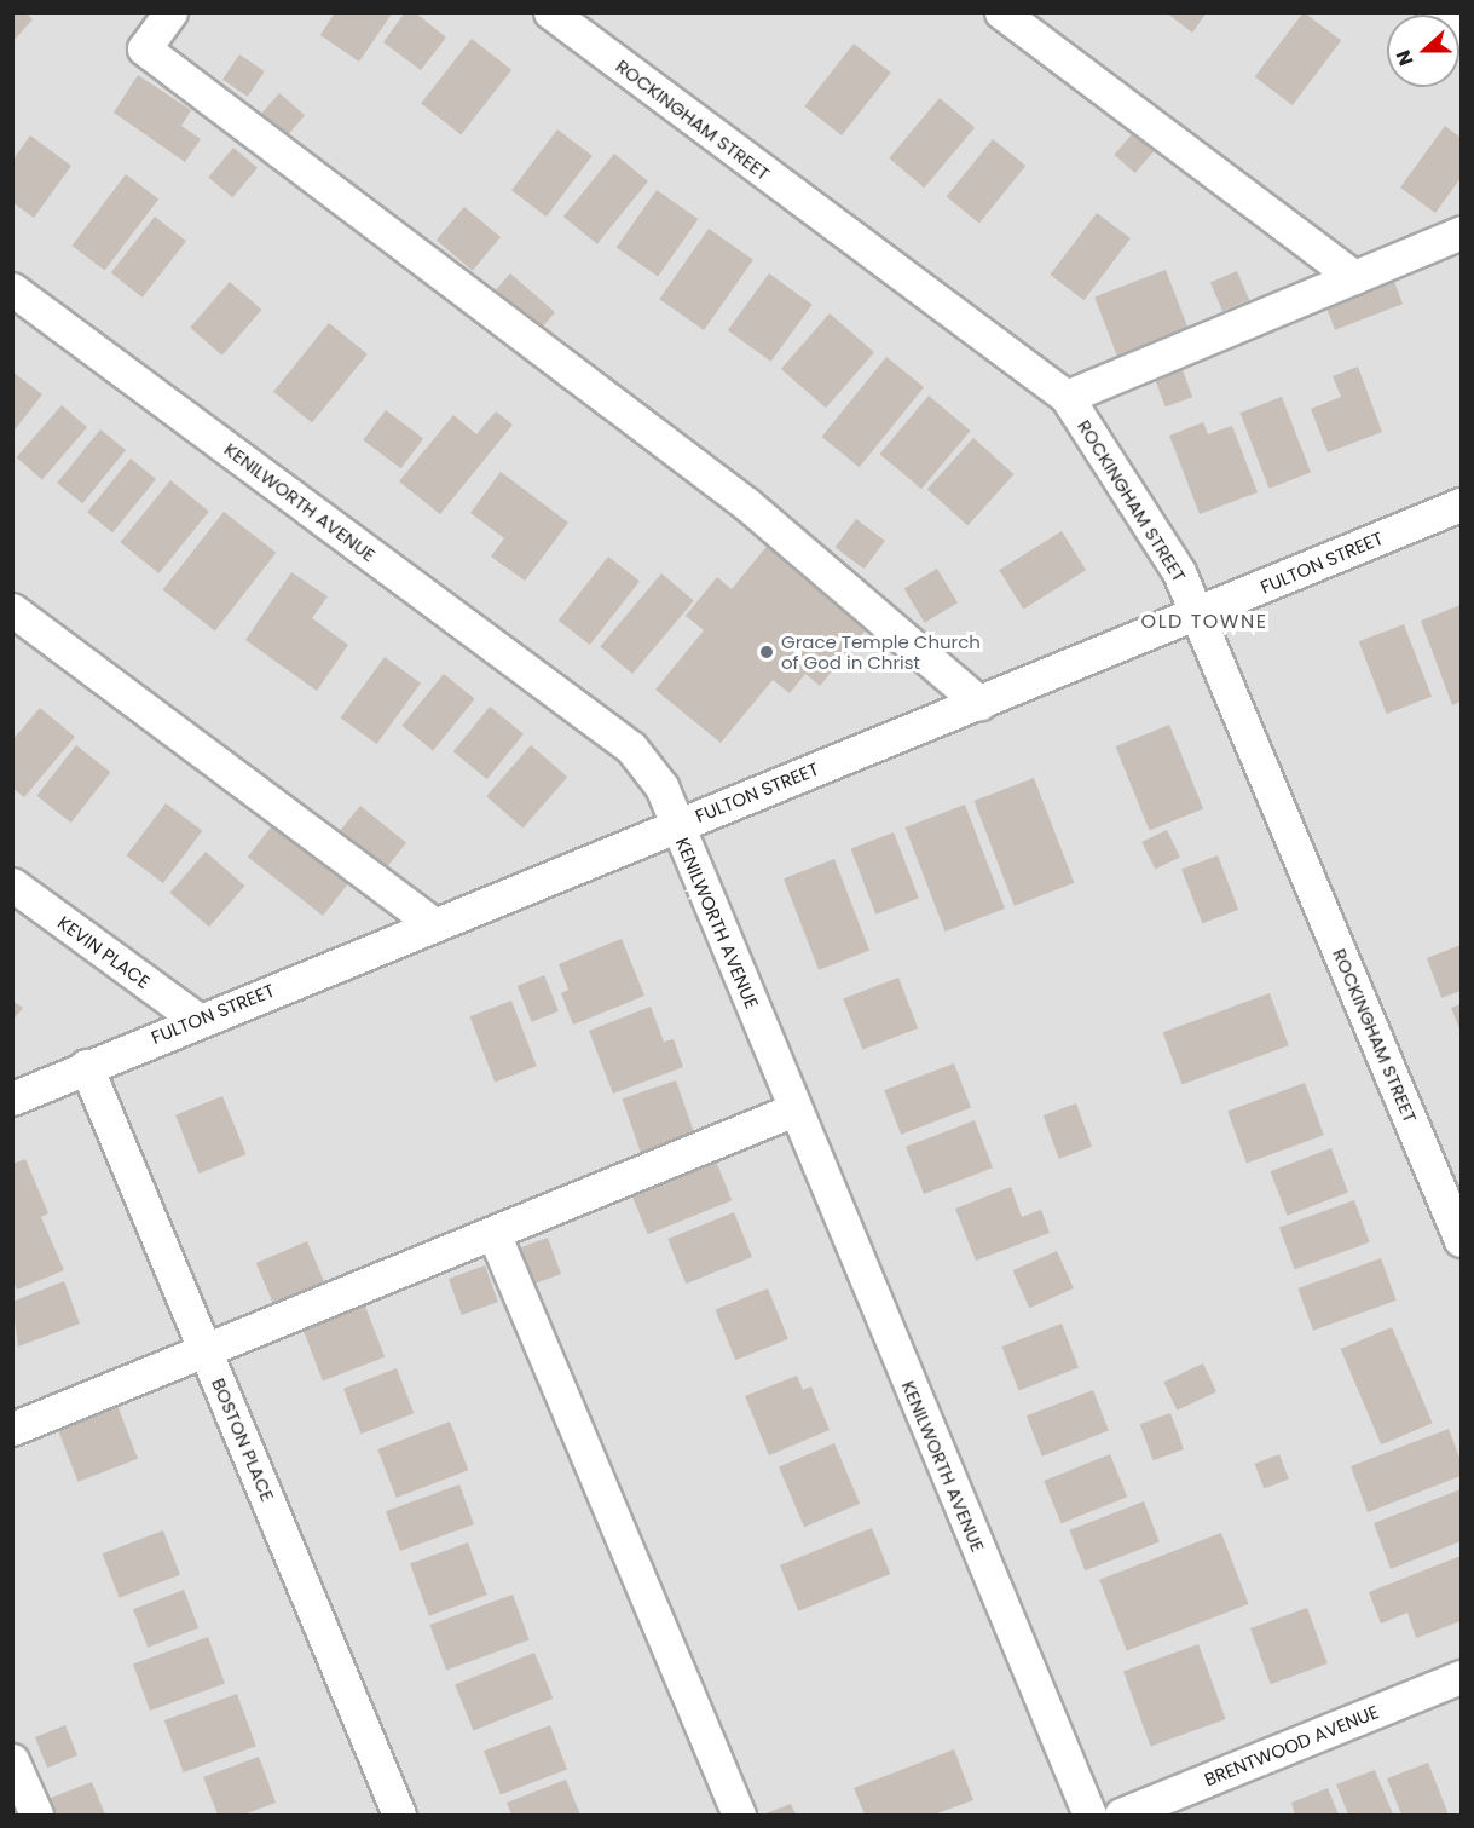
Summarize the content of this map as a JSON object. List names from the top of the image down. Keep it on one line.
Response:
{"streets":{"street":["ROCKINGHAM STREET","KENILWORTH AVENUE","FULTON STREET","KEVIN PLACE","BOSTON PLACE","BRENTWOOD AVENUE"]},"crossings":[["ROCKINGHAM STREET","FULTON STREET"],["KENILWORTH AVENUE","FULTON STREET"],["FULTON STREET","KEVIN PLACE"],["FULTON STREET","BOSTON PLACE"]],"districts":["OLD TOWNE"],"places":["Grace Temple Church of God in Christ"],"north":"left"}
